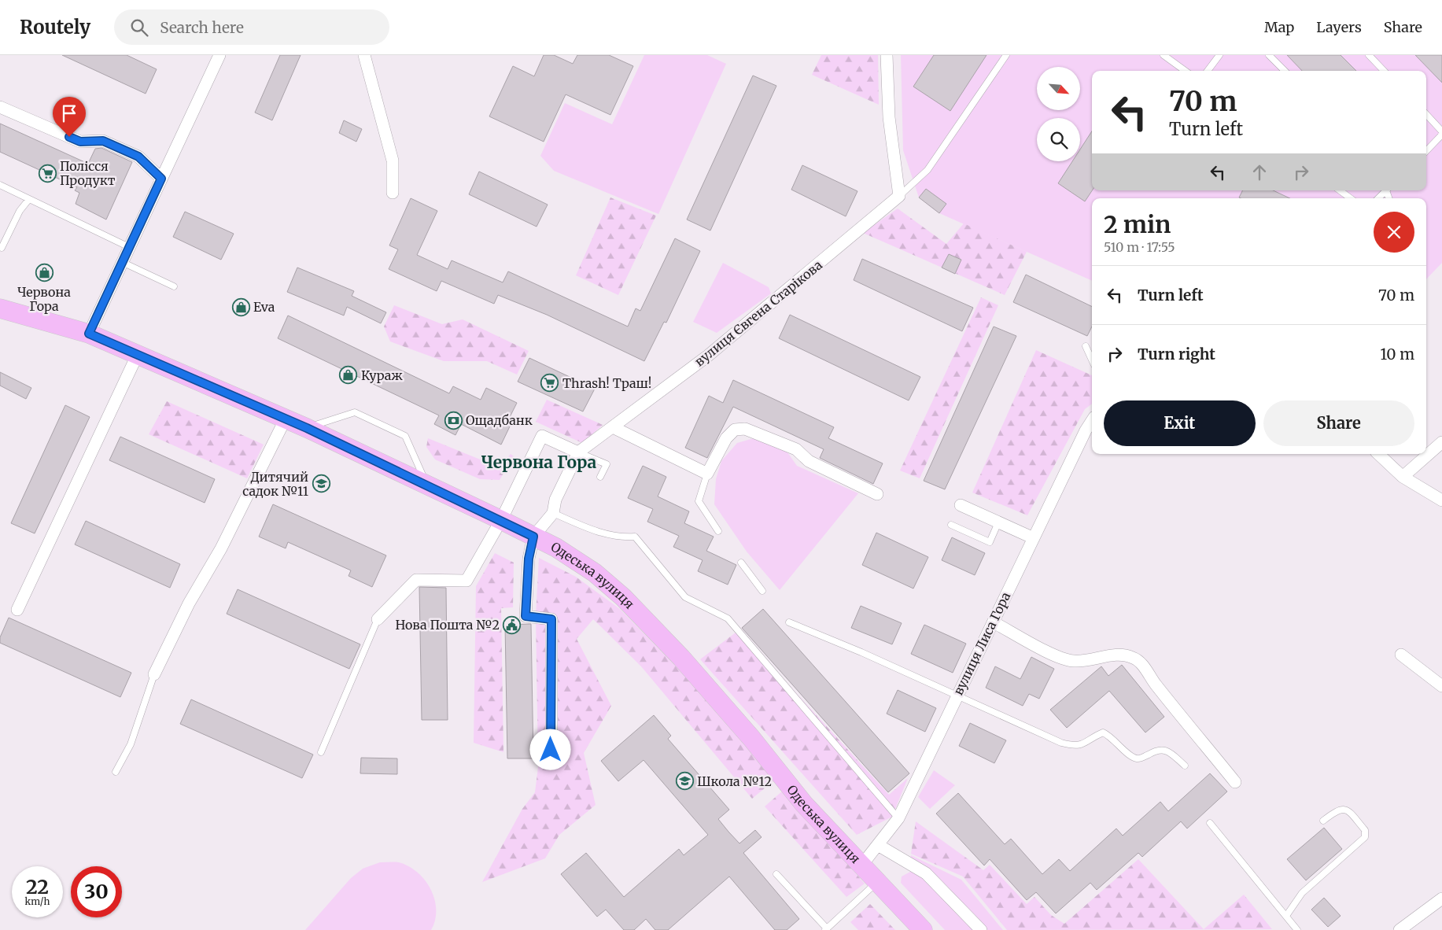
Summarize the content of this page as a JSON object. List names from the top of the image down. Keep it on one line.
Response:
{"streets":{"main road":["Одеська вулиця"],"street":["вулиця Євгена Старікова","вулиця Лиса Гора"]},"crossings":[["вулиця Євгена Старікова","Одеська вулиця"],["Одеська вулиця","вулиця Лиса Гора"]],"districts":["Червона Гора"],"places":{"supermarket":["Полісся Продукт","Thrash! Траш!"],"shop":["Червона Гора","Eva","Кураж"],"bank":["Ощадбанк"],"school or university":["Дитячий садок №11","Школа №12"],"public building":["Нова Пошта №2"]},"north":"bottom right","page":{"header":"Routely","search":"Search here","nav":["Map","Layers","Share"],"turn":["70 m","Turn left"],"heading":["2 min","510 m · 17:55"],"list":[{"name":"Turn left","value":"70 m"},{"name":"Turn right","value":"10 m"}],"buttons":["Exit","Share"],"speed":"22 km/h","limit":"30"}}
